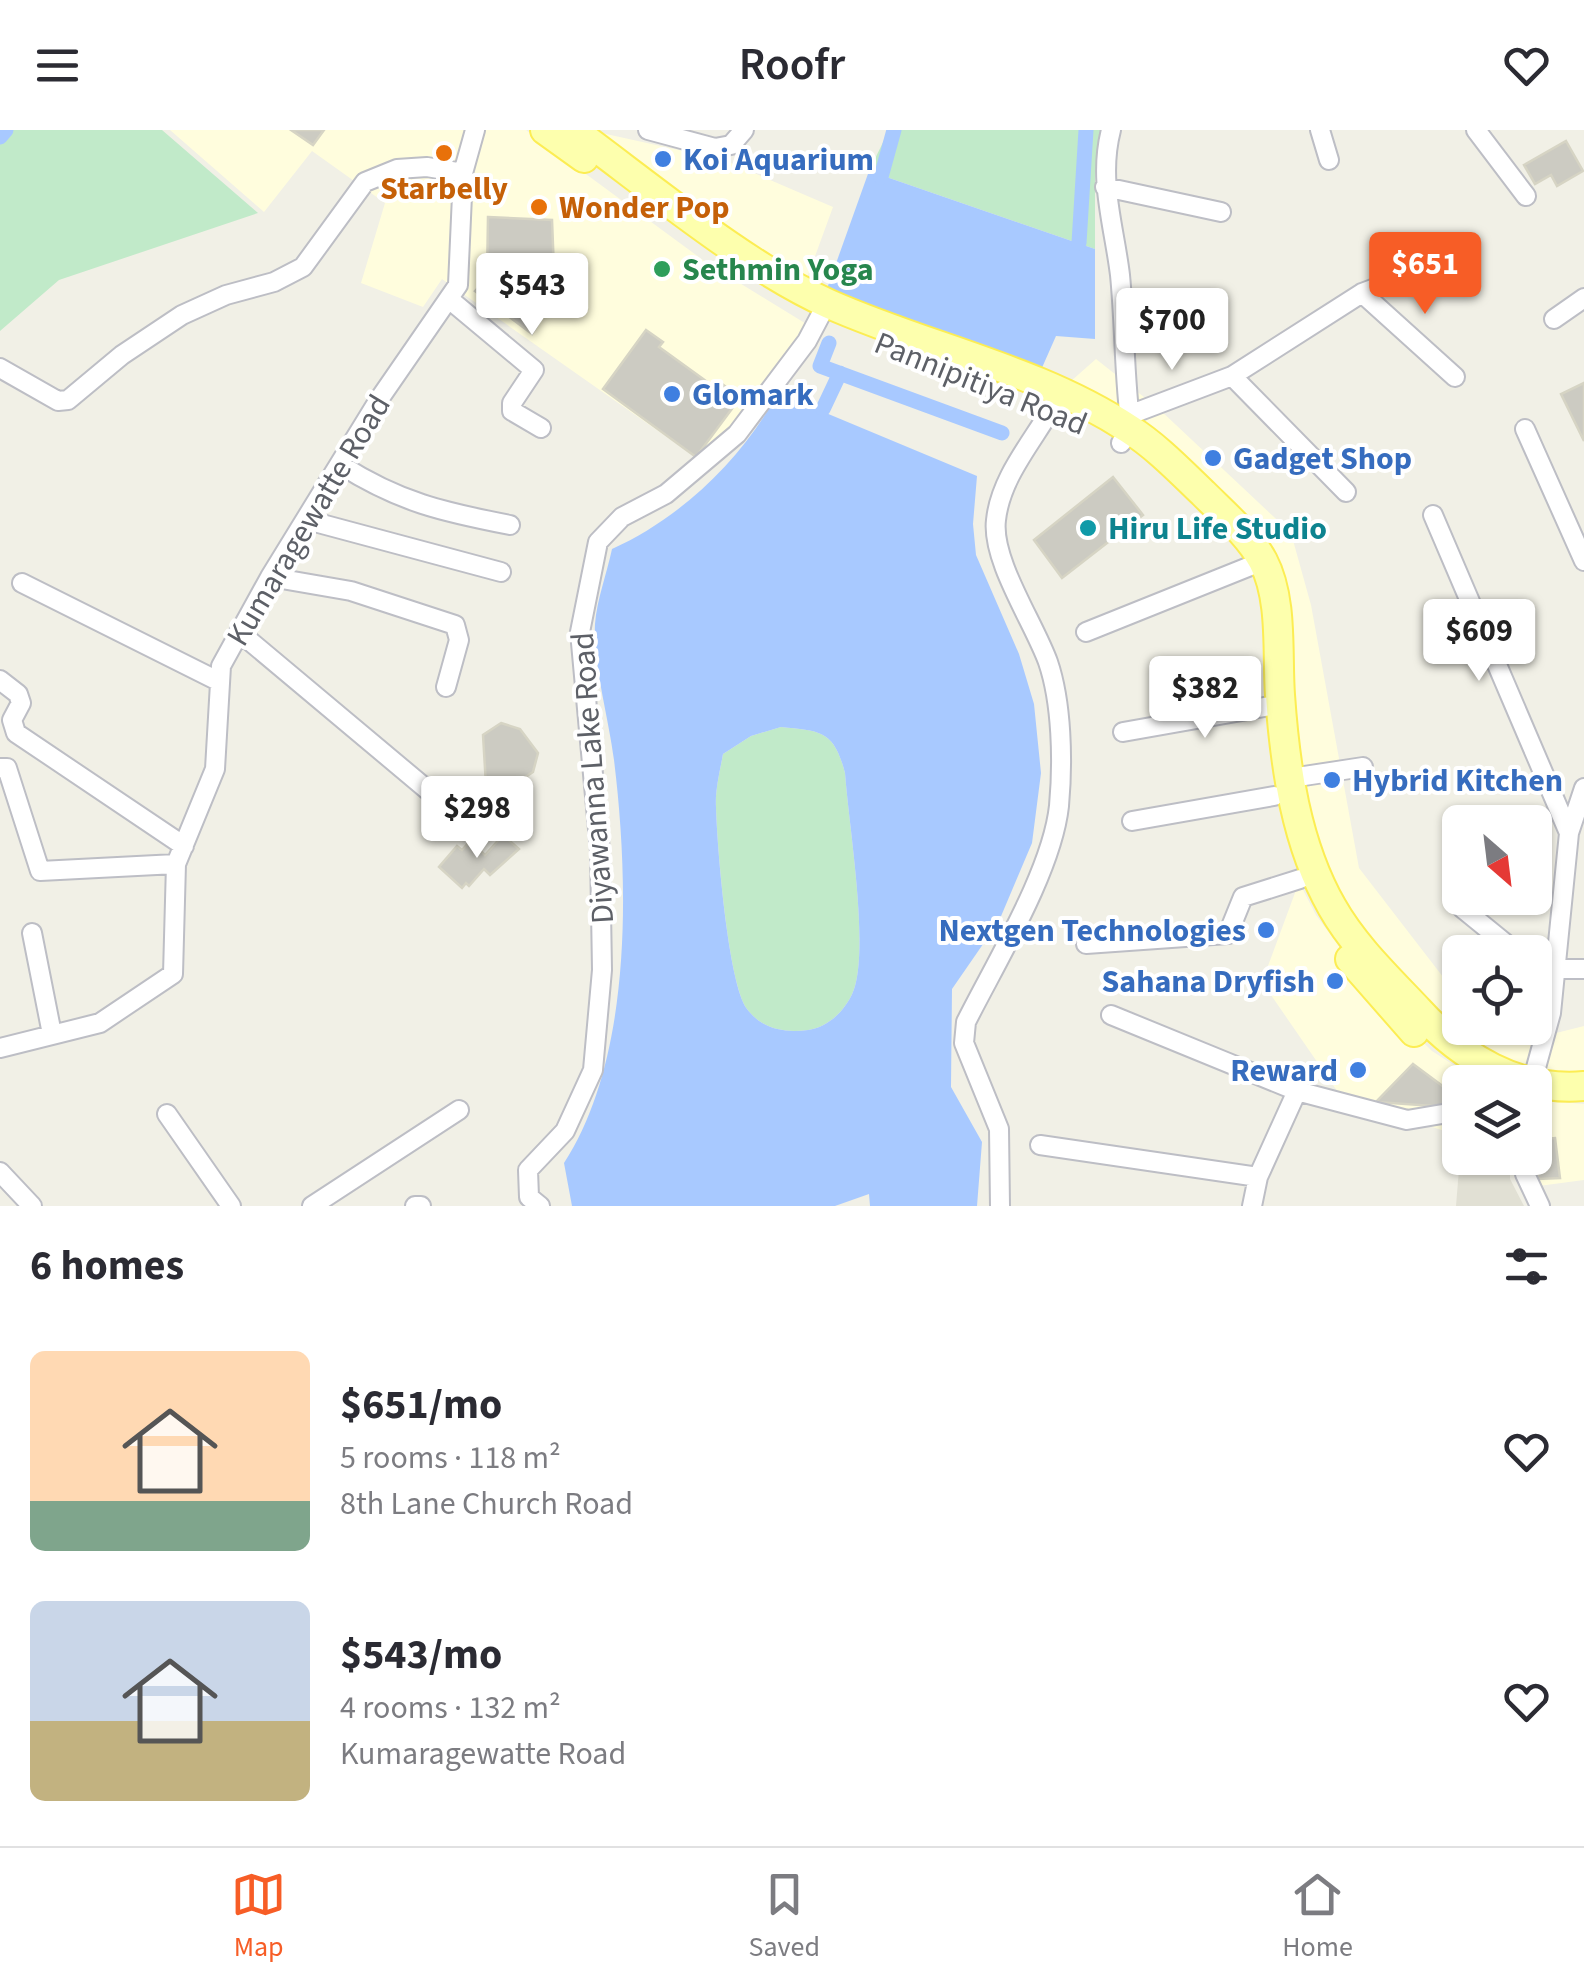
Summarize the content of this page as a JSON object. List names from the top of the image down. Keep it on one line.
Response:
{"streets":{"main road":["Pannipitiya Road"],"street":["Kumaragewatte Road","Diyawanna Lake Road"]},"crossings":[["Pannipitiya Road","Diyawanna Lake Road"]],"places":["Starbelly","Koi Aquarium","Wonder Pop","Sethmin Yoga","Glomark","Gadget Shop","Hiru Life Studio","Hybrid Kitchen","Nextgen Technologies","Sahana Dryfish","Reward"],"north":"bottom right","page":{"header":"Roofr","price":["$651","$543","$700","$609","$382","$298"],"heading":"6 homes","list":[{"name":"$651/mo","note":"5 rooms · 118 m² · 8th Lane Church Road"},{"name":"$543/mo","note":"4 rooms · 132 m² · Kumaragewatte Road"}],"tabs":["Map","Saved","Home"]}}
